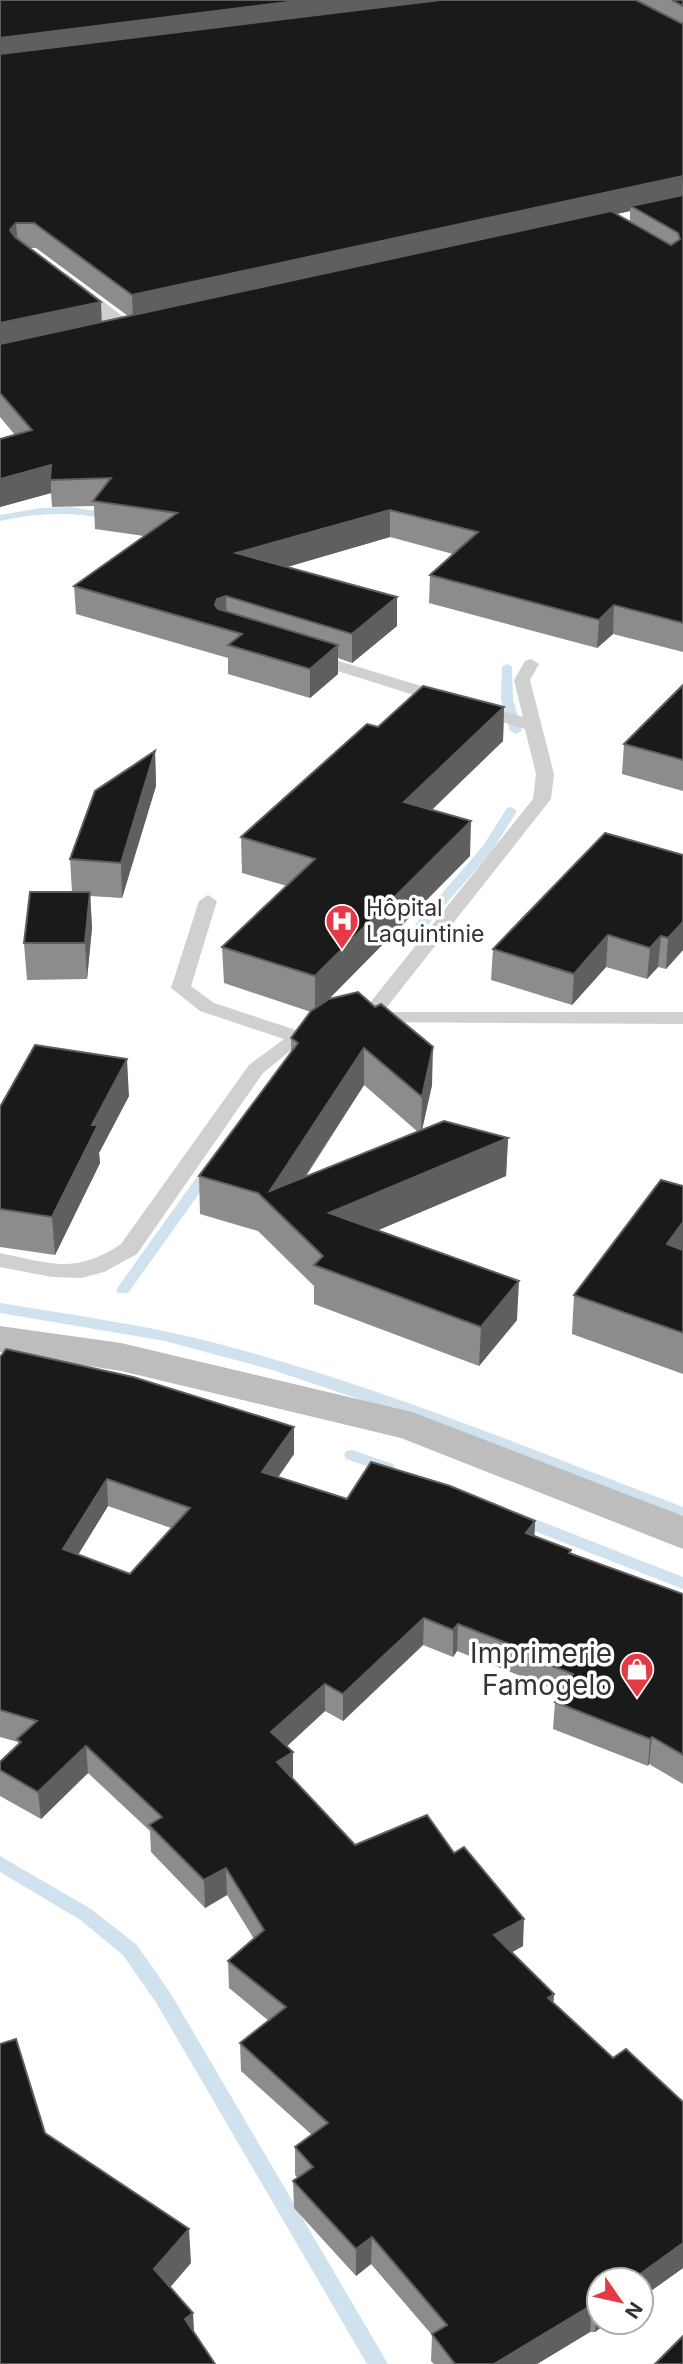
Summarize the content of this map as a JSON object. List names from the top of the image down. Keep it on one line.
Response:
{"places":{"hospital":["Hôpital Laquintinie"],"shop":["Imprimerie Famogelo"]},"north":"bottom right"}
